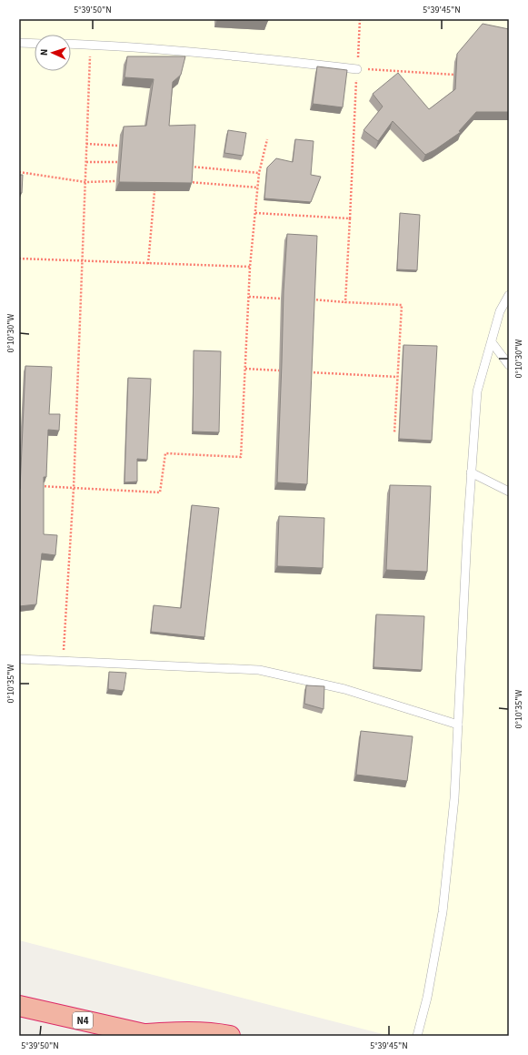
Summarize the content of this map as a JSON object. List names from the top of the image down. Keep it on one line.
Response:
{"streets":{"highway":["N4"]},"north":"left","coordinates":["5°39'50\"N","5°39'45\"N","0°10'30\"W","0°10'35\"W"]}
